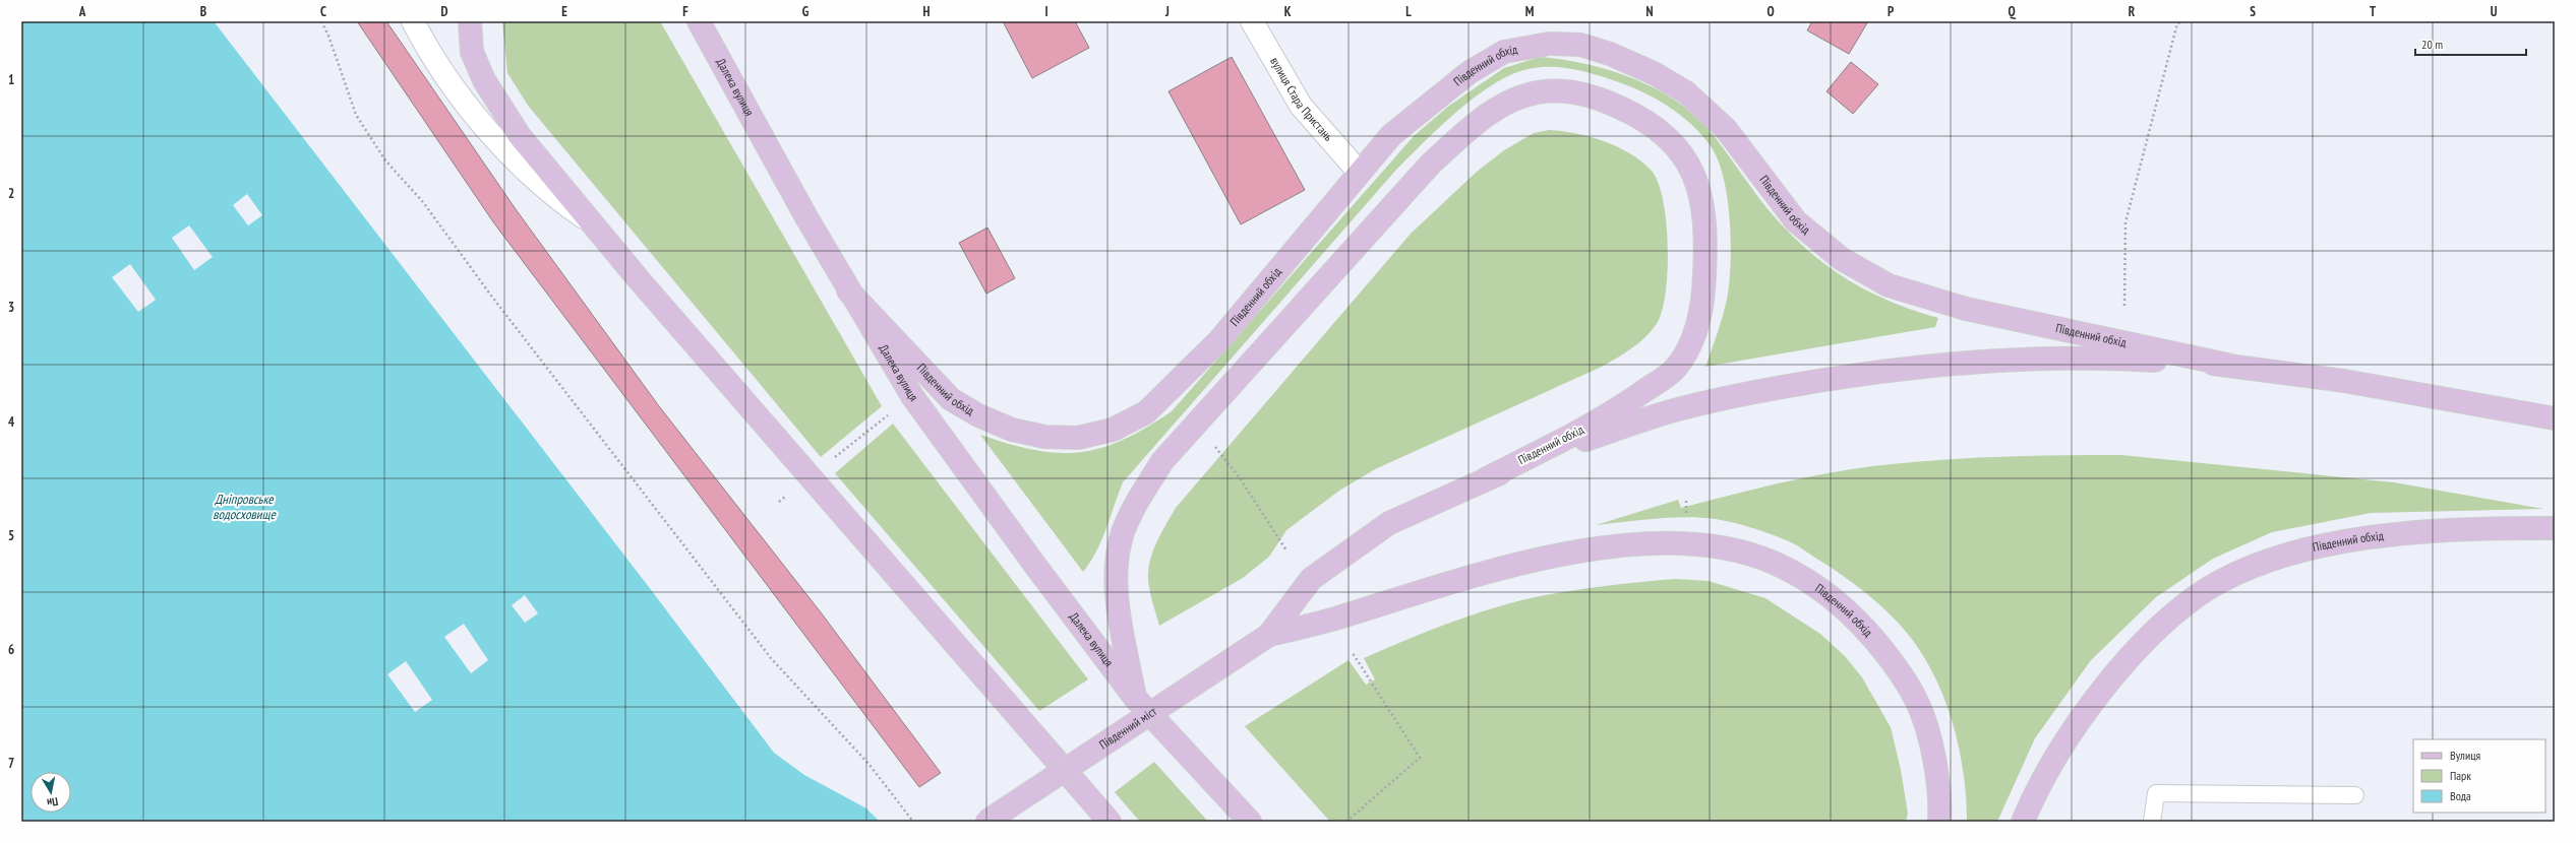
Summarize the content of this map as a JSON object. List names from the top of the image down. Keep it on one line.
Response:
{"streets":{"main road":["Південний обхід","Далека вулиця","Південний міст"],"street":["вулиця Стара Пристань"]},"crossings":[["Південний обхід","Далека вулиця"],["Південний обхід","вулиця Стара Пристань"],["Південний обхід","Південний міст"]],"water":["Дніпровське водосховище"],"legend":["Вулиця","Парк","Вода"],"scale_bar":"20 m","north":"bottom","grid":{"columns":["A","B","C","D","E","F","G","H","I","J","K","L","M","N","O","P","Q","R","S","T","U"],"rows":["1","2","3","4","5","6","7"]}}
